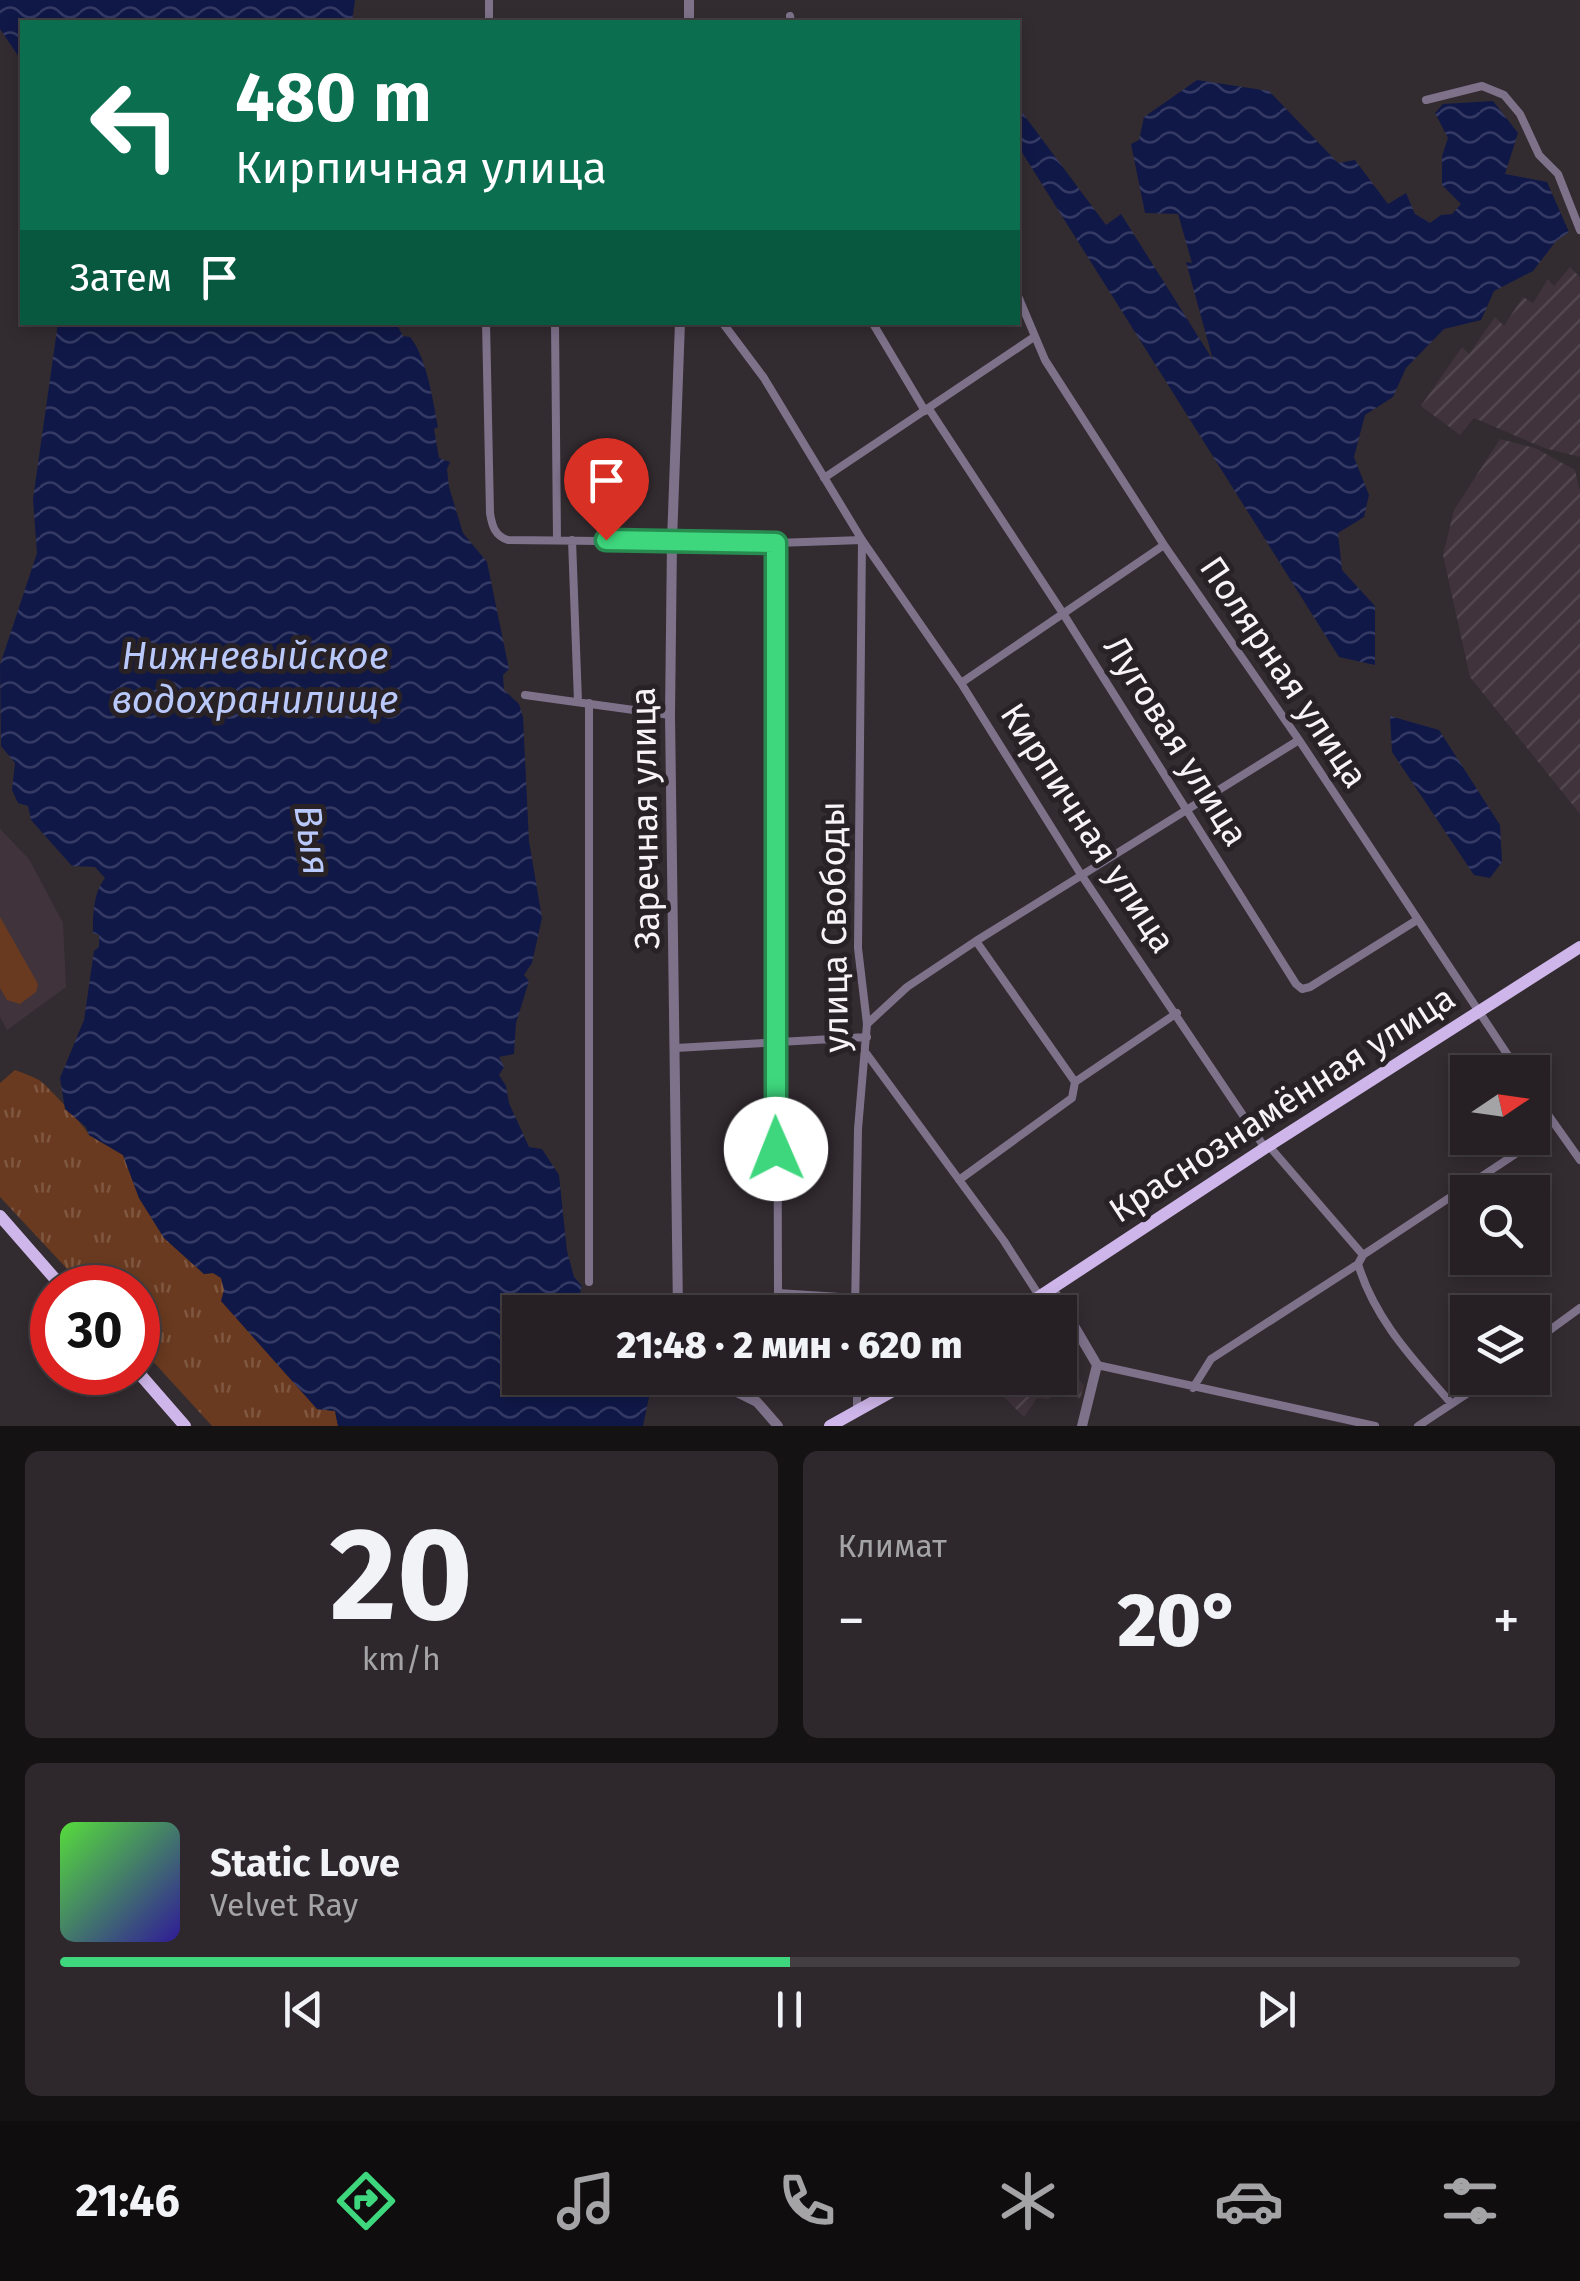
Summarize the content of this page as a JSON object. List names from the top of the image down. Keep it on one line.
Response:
{"streets":{"main road":["Краснознамённая улица"],"street":["Полярная улица","Луговая улица","Заречная улица","Кирпичная улица","улица Свободы"]},"crossings":[["Полярная улица","Луговая улица"],["Полярная улица","Краснознамённая улица"],["Кирпичная улица","улица Свободы"],["Кирпичная улица","Краснознамённая улица"]],"water":["Нижневыйское водохранилище","Выя"],"north":"right","page":{"turn":["480 m","Кирпичная улица"],"then":"Затем","limit":"30","trip":"21:48 · 2 мин · 620 m","tile":[["20","km/h"],"Климат"],"heat":["−","20°","+"],"song":["Static Love","Velvet Ray"],"tabs":"21:46"}}
